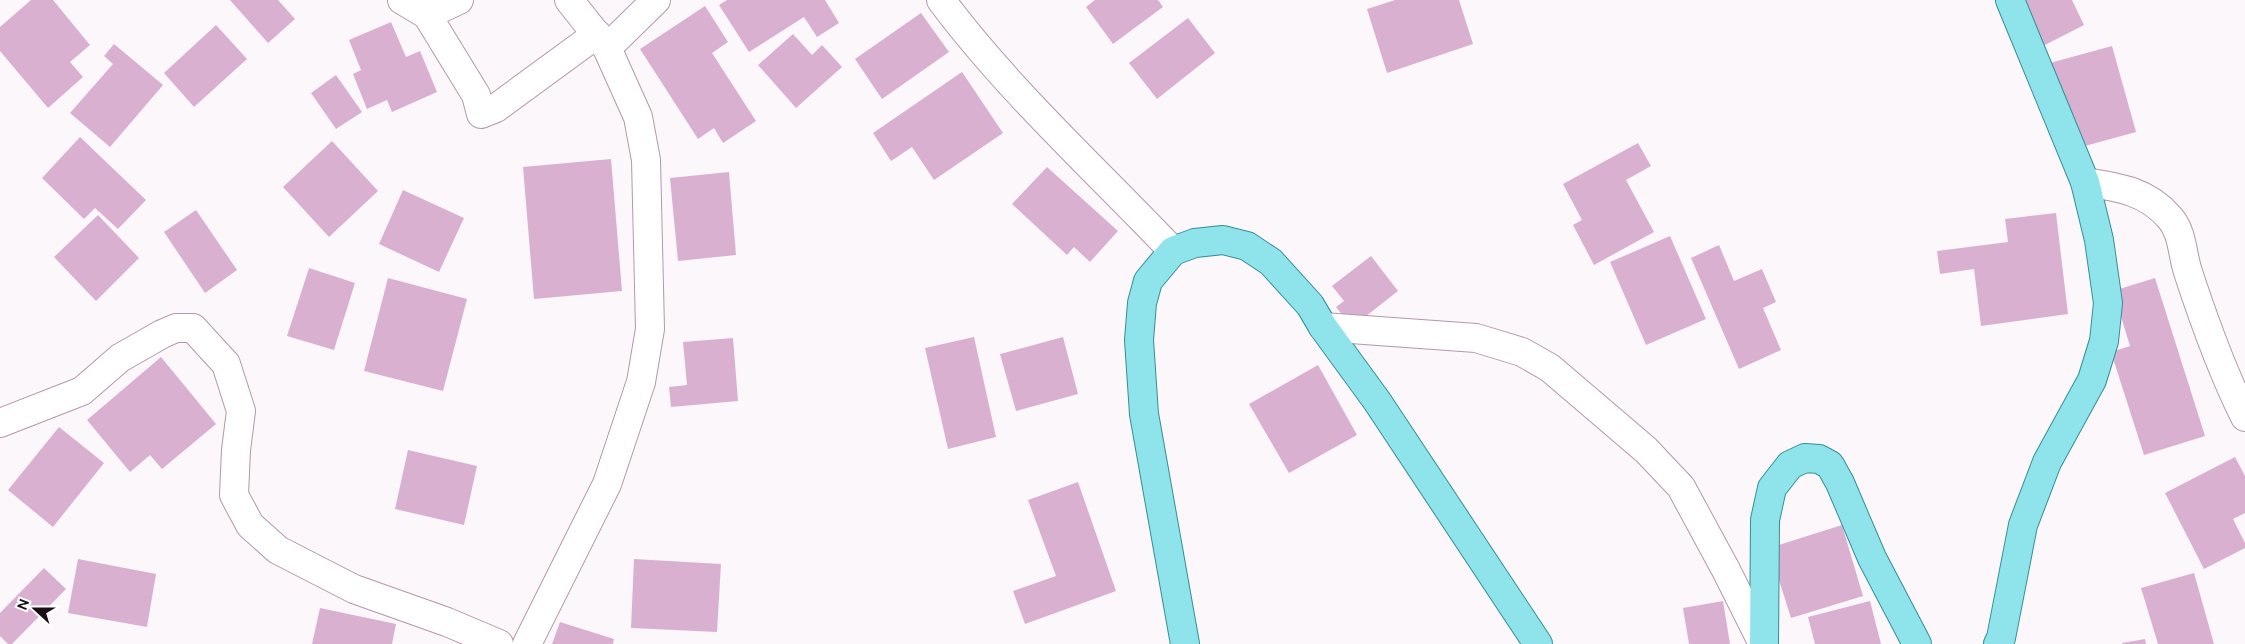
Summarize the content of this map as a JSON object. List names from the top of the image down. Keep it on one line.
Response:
{"north":"left"}
